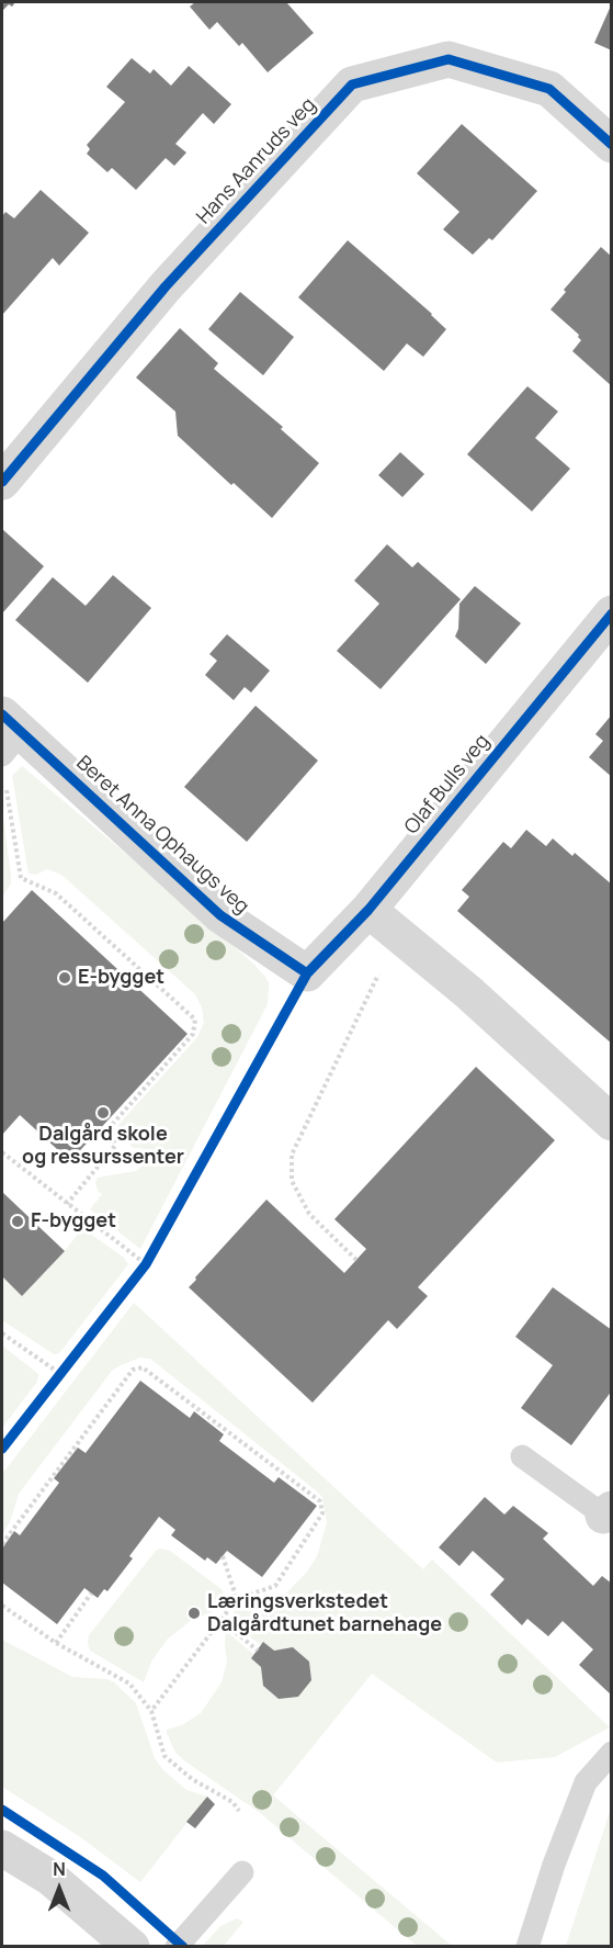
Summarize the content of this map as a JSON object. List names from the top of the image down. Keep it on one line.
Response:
{"streets":{"street":["Hans Aanruds veg","Olaf Bulls veg","Beret Anna Ophaugs veg"]},"crossings":[["Olaf Bulls veg","Beret Anna Ophaugs veg"]],"places":["E-bygget","Dalgård skole og ressurssenter","F-bygget","Læringsverkstedet Dalgårdtunet barnehage"],"north":"top"}
